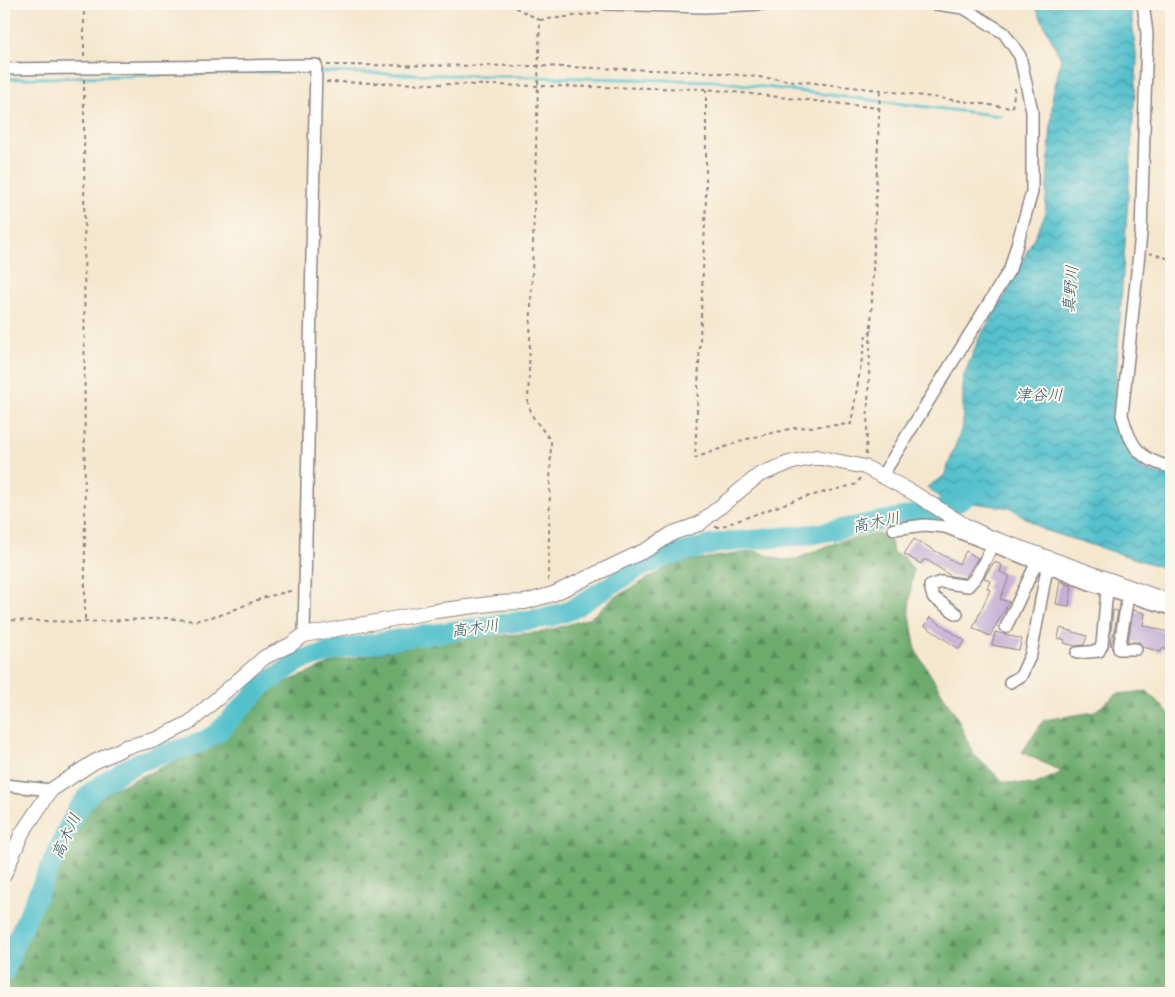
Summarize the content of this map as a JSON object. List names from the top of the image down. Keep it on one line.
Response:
{"water":["真野川","津谷川","高木川"]}
